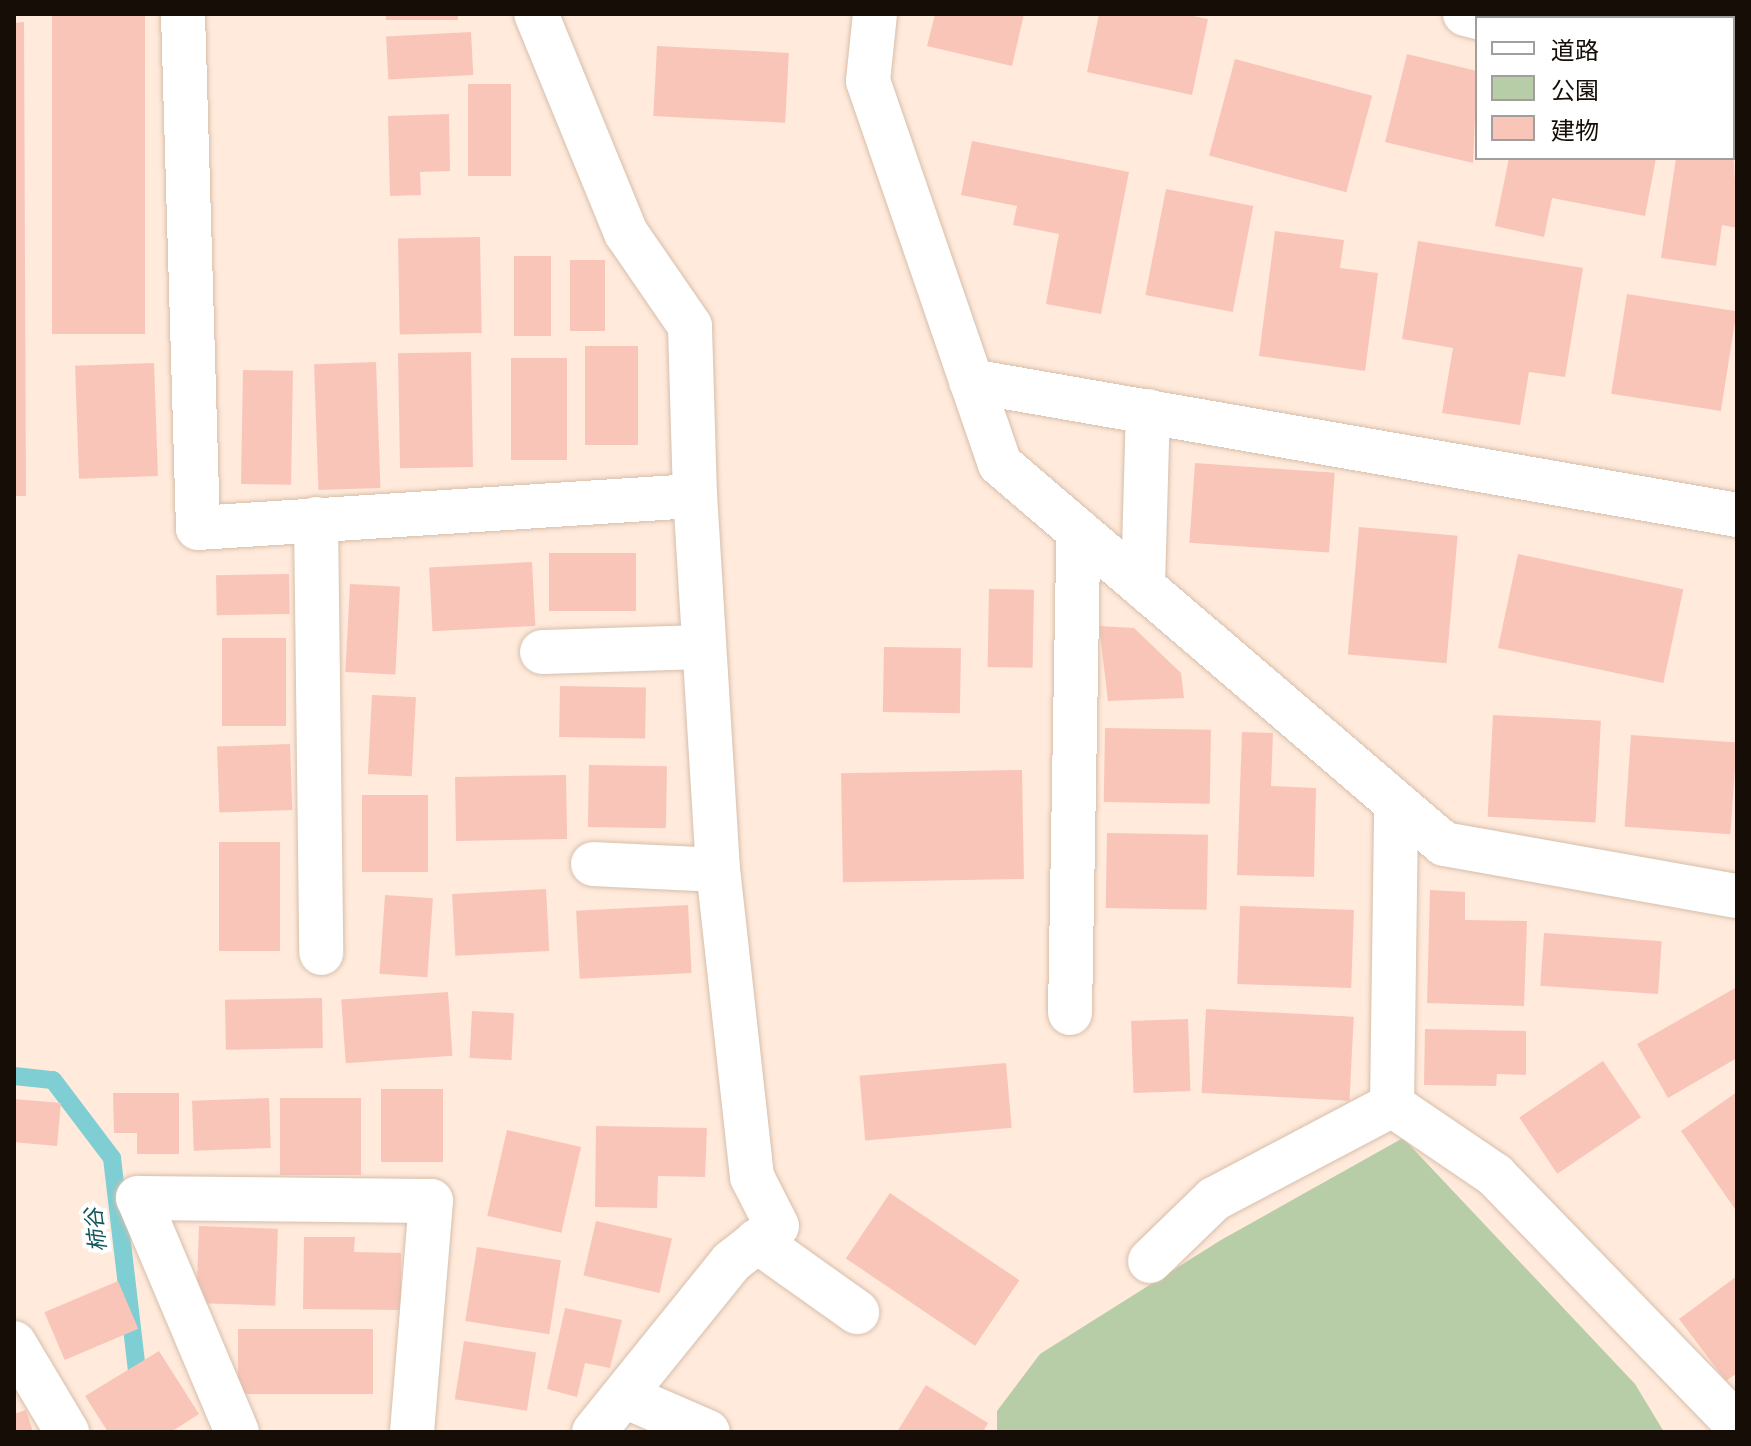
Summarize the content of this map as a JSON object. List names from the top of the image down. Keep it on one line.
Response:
{"water":["柿谷"],"legend":["道路","公園","建物"]}
